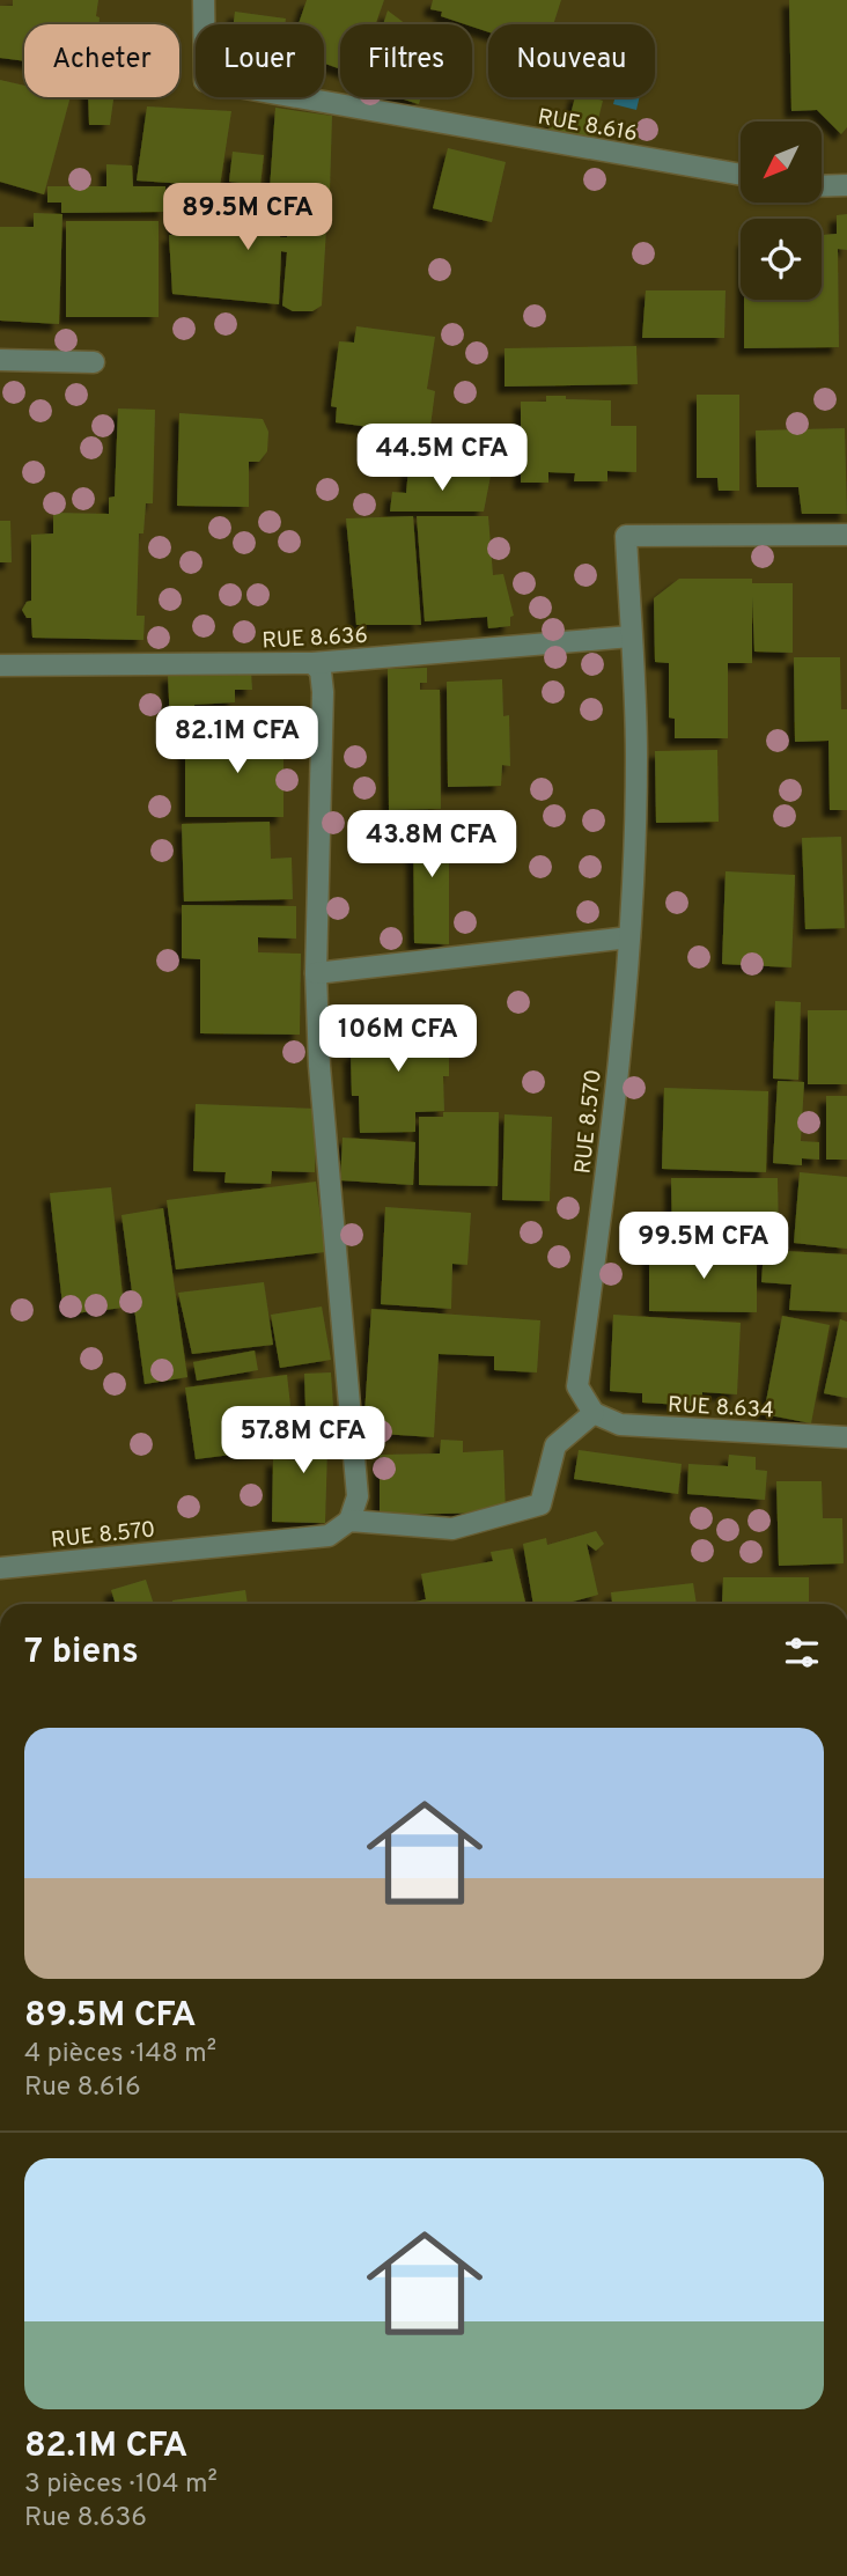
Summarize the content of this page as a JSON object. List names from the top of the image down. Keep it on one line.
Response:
{"streets":{"street":["RUE 8.616","RUE 8.636","RUE 8.570","RUE 8.634"]},"crossings":[["RUE 8.636","RUE 8.570"],["RUE 8.570","RUE 8.634"]],"north":"bottom left","page":{"chip":["Acheter","Louer","Filtres","Nouveau"],"price":["89.5M CFA","44.5M CFA","82.1M CFA","43.8M CFA","106M CFA","99.5M CFA","57.8M CFA"],"heading":"7 biens","list":[{"name":"89.5M CFA","note":"4 pièces · 148 m² · Rue 8.616"},{"name":"82.1M CFA","note":"3 pièces · 104 m² · Rue 8.636"}]}}
